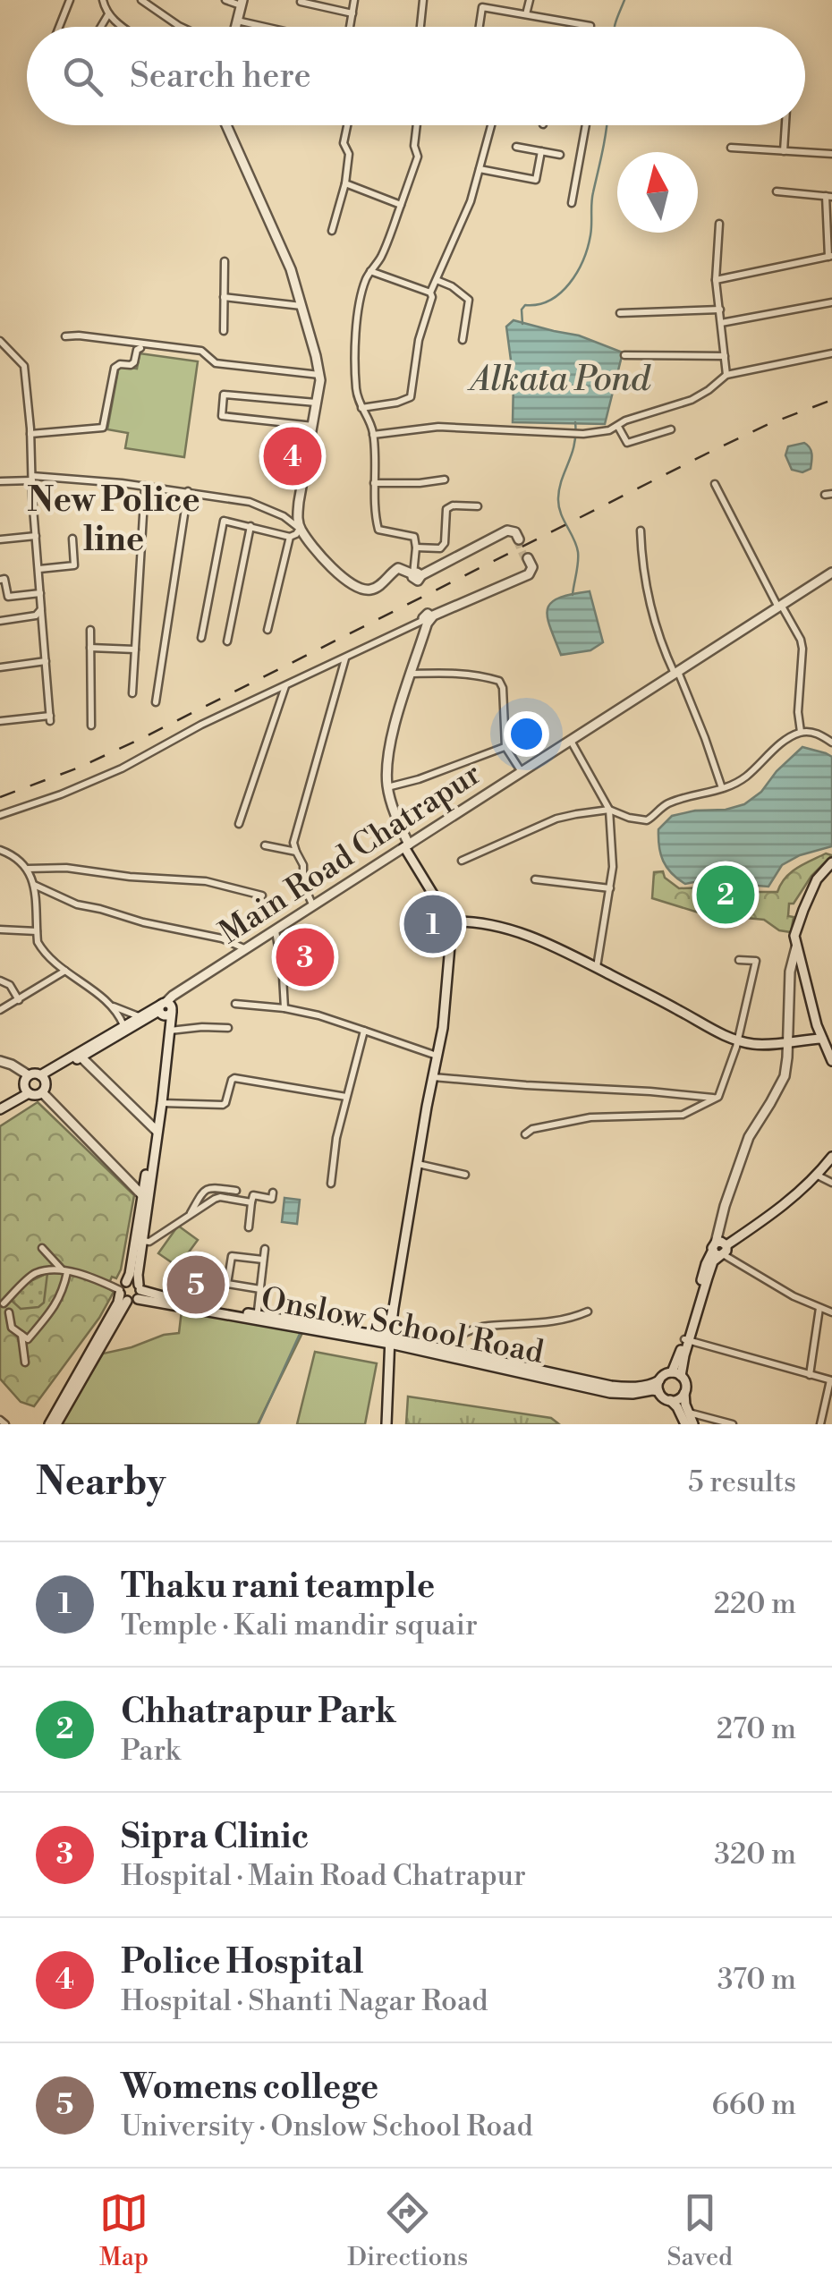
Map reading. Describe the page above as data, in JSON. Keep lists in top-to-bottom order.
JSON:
{
  "streets": {
    "main road": ["Main Road Chatrapur", "Onslow School Road"]
  },
  "districts": ["New Police line"],
  "water": ["Alkata Pond"],
  "north": "top",
  "page": {
    "search": "Search here",
    "pins": [
      "4",
      "2",
      "1",
      "3",
      "5"
    ],
    "heading": ["Nearby", "5 results"],
    "list": [
      {
        "mark": "1",
        "name": "Thaku rani teample",
        "note": "Temple · Kali mandir squair",
        "value": "220 m"
      },
      {
        "mark": "2",
        "name": "Chhatrapur Park",
        "note": "Park",
        "value": "270 m"
      },
      {
        "mark": "3",
        "name": "Sipra Clinic",
        "note": "Hospital · Main Road Chatrapur",
        "value": "320 m"
      },
      {
        "mark": "4",
        "name": "Police Hospital",
        "note": "Hospital · Shanti Nagar Road",
        "value": "370 m"
      },
      {
        "mark": "5",
        "name": "Womens college",
        "note": "University · Onslow School Road",
        "value": "660 m"
      }
    ],
    "nav": ["Map", "Directions", "Saved"]
  }
}
